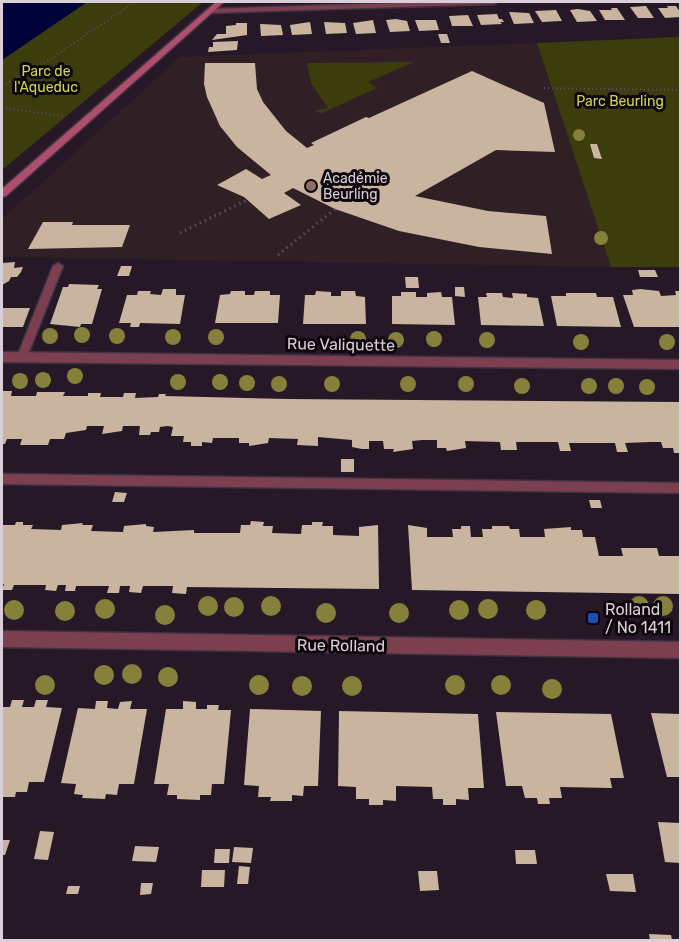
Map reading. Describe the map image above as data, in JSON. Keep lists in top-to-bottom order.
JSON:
{
  "streets": {
    "street": ["Rue Valiquette", "Rue Rolland"]
  },
  "parks": ["Parc de l'Aqueduc", "Parc Beurling"],
  "places": {
    "other": ["Académie Beurling"],
    "transit": ["Rolland / No 1411"]
  }
}
